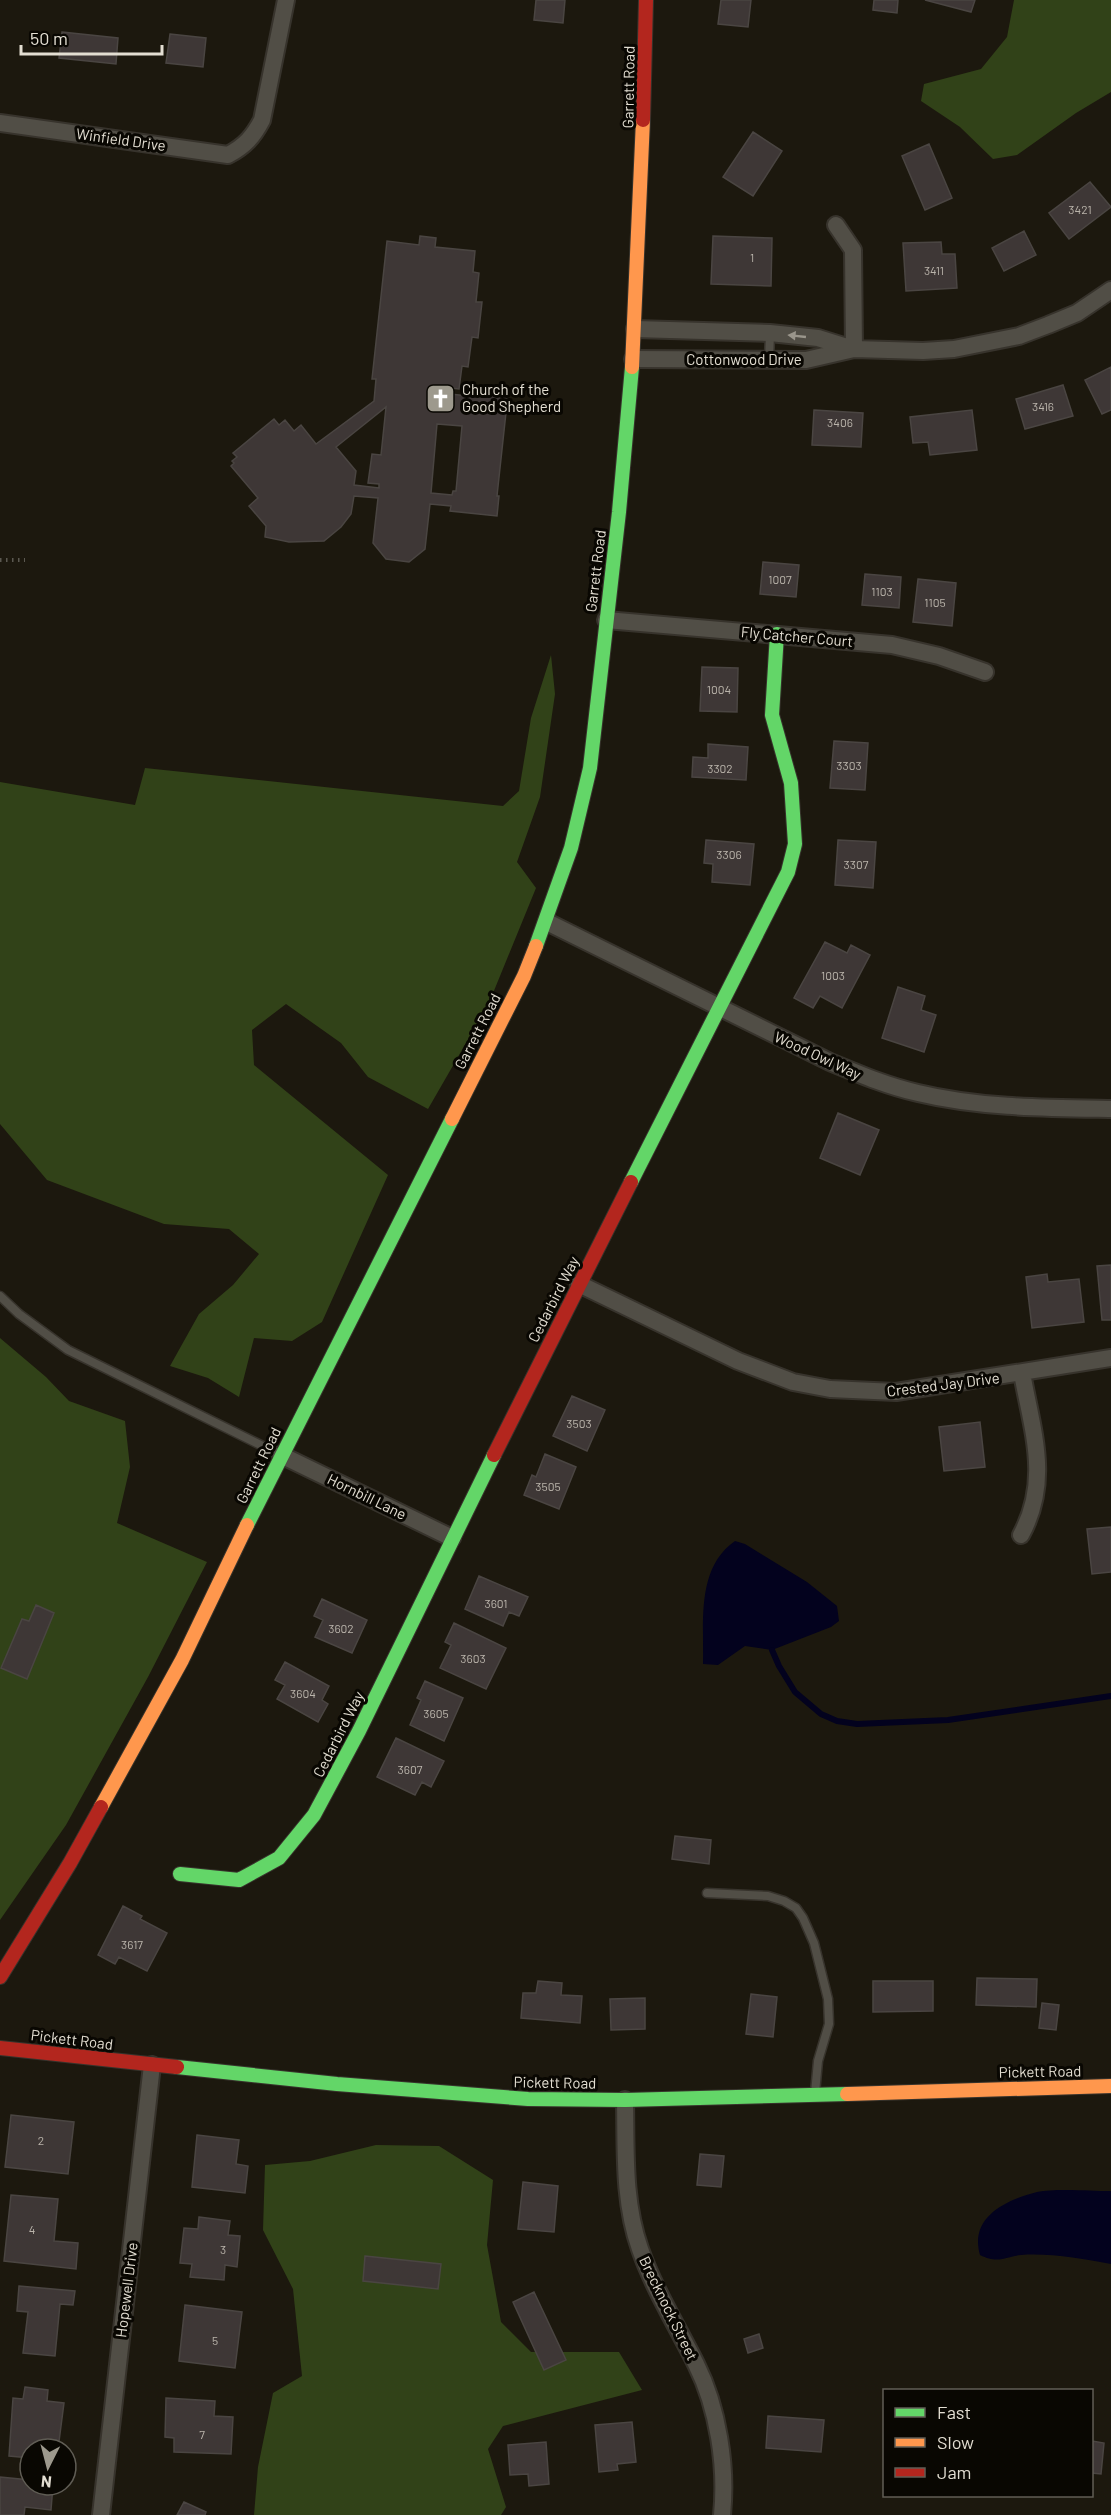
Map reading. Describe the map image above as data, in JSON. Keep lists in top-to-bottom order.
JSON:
{
  "streets": {
    "street": [
      "Garrett Road",
      "Winfield Drive",
      "Cottonwood Drive",
      "Fly Catcher Court",
      "Wood Owl Way",
      "Cedarbird Way",
      "Crested Jay Drive",
      "Hornbill Lane",
      "Pickett Road",
      "Hopewell Drive",
      "Brecknock Street"
    ]
  },
  "crossings": [
    ["Garrett Road", "Cottonwood Drive"],
    ["Garrett Road", "Fly Catcher Court"],
    ["Garrett Road", "Wood Owl Way"],
    ["Garrett Road", "Hornbill Lane"],
    ["Fly Catcher Court", "Cedarbird Way"],
    ["Wood Owl Way", "Cedarbird Way"],
    ["Cedarbird Way", "Crested Jay Drive"],
    ["Cedarbird Way", "Hornbill Lane"],
    ["Pickett Road", "Hopewell Drive"],
    ["Pickett Road", "Brecknock Street"]
  ],
  "places": {
    "church": ["Church of the Good Shepherd"]
  },
  "house_numbers": [
    "3421",
    "1",
    "3411",
    "3416",
    "3406",
    "1007",
    "1103",
    "1105",
    "1004",
    "3303",
    "3302",
    "3306",
    "3307",
    "1003",
    "3503",
    "3505",
    "3601",
    "3602",
    "3603",
    "3604",
    "3605",
    "3607",
    "3617",
    "2",
    "4",
    "3",
    "5",
    "7"
  ],
  "legend": ["Fast", "Slow", "Jam"],
  "scale_bar": "50 m",
  "north": "bottom"
}
